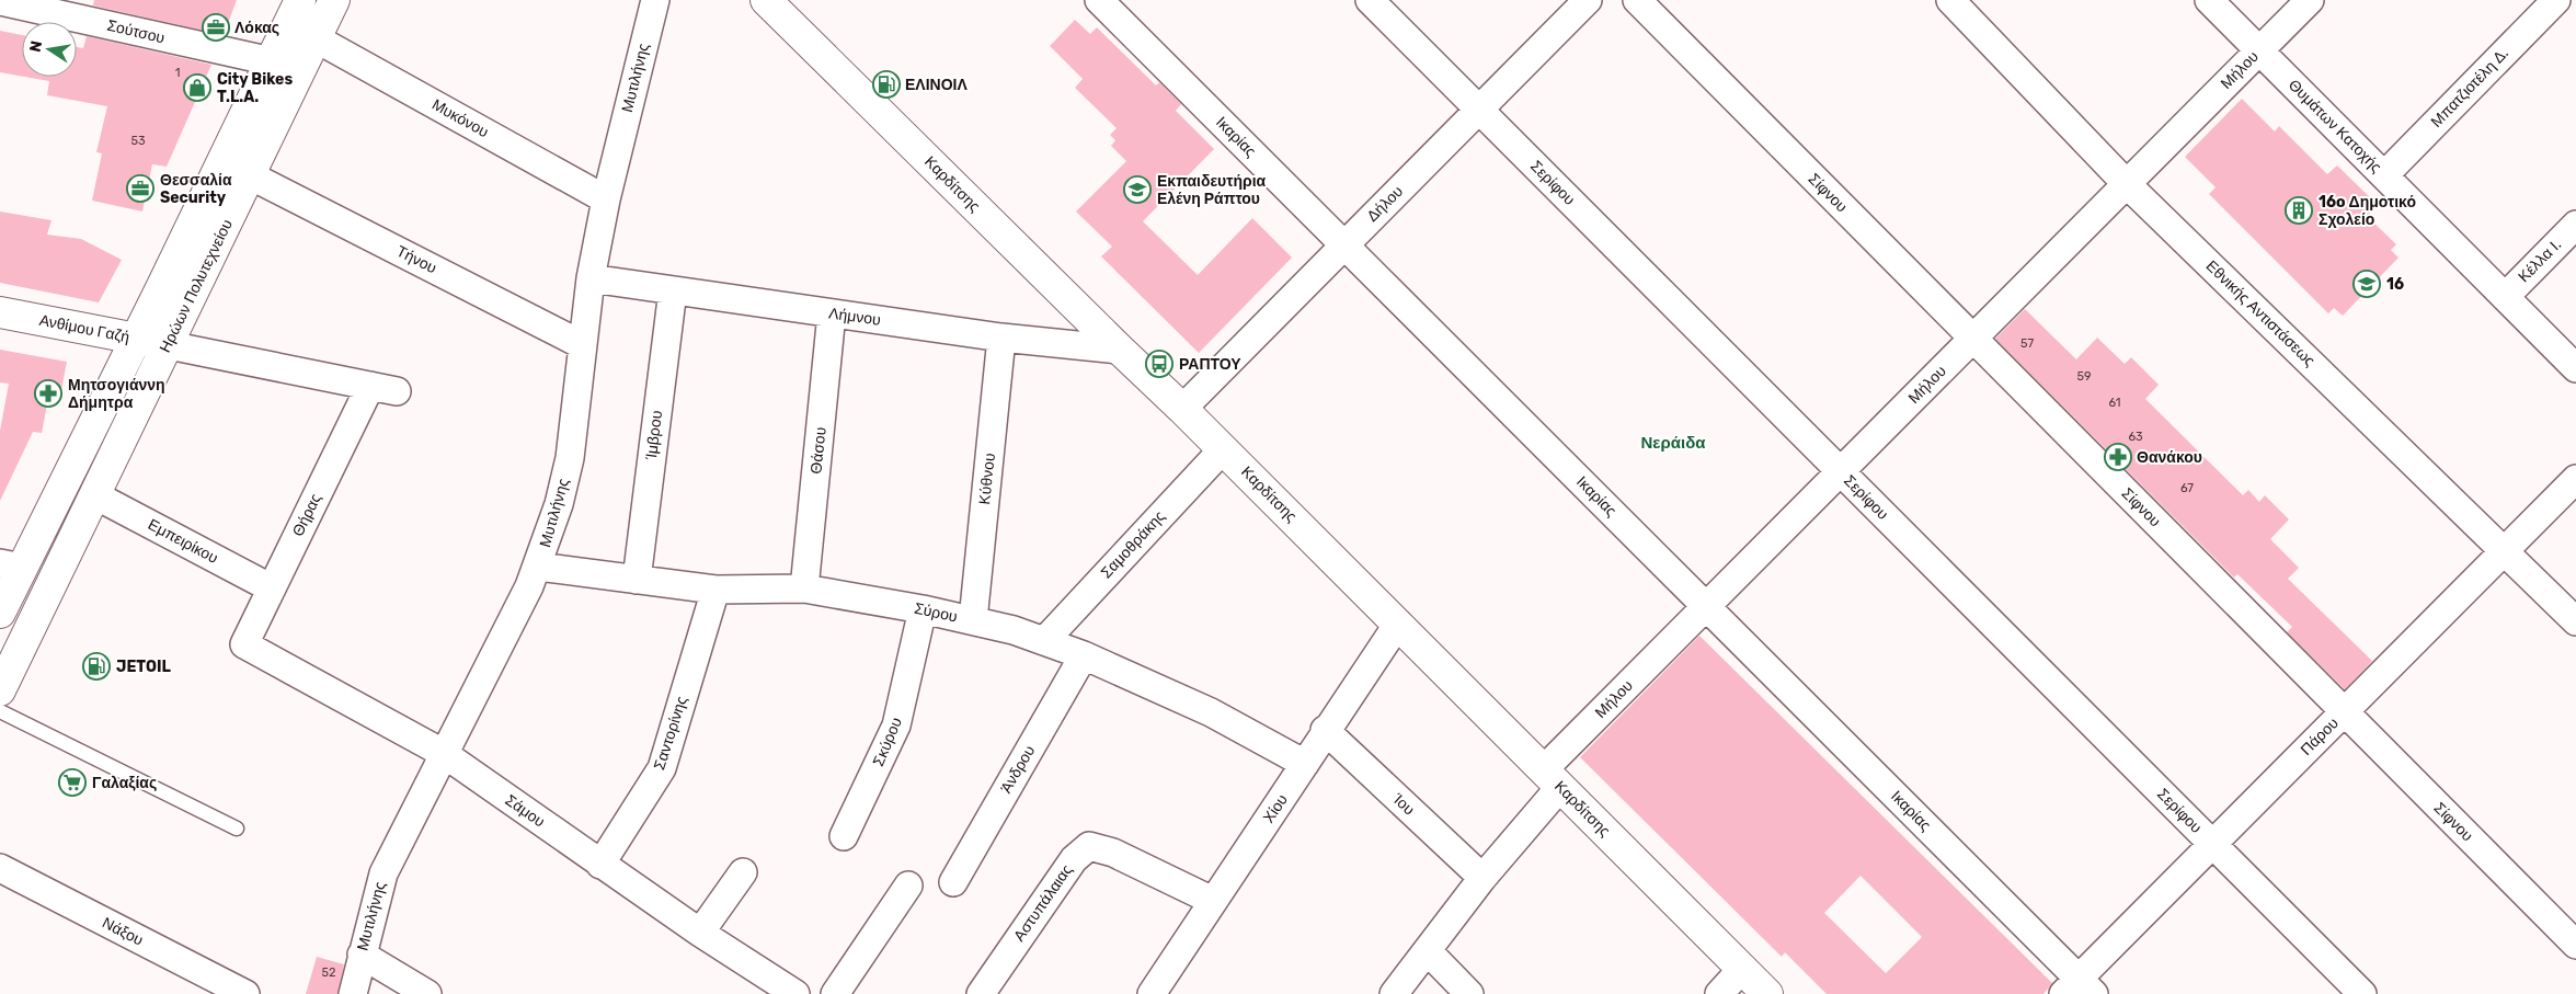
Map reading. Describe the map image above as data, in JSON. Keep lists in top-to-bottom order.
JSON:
{
  "streets": {
    "main road": ["Καρδίτσης", "Ηρώων Πολυτεχνείου", "Ανθίμου Γαζή"],
    "street": [
      "Σούτσου",
      "Μήλου",
      "Μυτιλήνης",
      "Μπατζιοτέλη Δ.",
      "Μυκόνου",
      "Θυμάτων Κατοχής",
      "Ικαρίας",
      "Σερίφου",
      "Σίφνου",
      "Δήλου",
      "Τήνου",
      "Κέλλα Ι.",
      "Εθνικής Αντιστάσεως",
      "Λήμνου",
      "Ίμβρου",
      "Θάσου",
      "Κύθνου",
      "Θήρας",
      "Εμπειρίκου",
      "Σαμοθράκης",
      "Σύρου",
      "Σαντορίνης",
      "Πάρου",
      "Σκύρου",
      "Άνδρου",
      "Ίου",
      "Χίου",
      "Σάμου",
      "Αστυπάλαιας",
      "Νάξου"
    ]
  },
  "crossings": [
    ["Σούτσου", "Ηρώων Πολυτεχνείου"],
    ["Μήλου", "Θυμάτων Κατοχής"],
    ["Μήλου", "Ικαρίας"],
    ["Μήλου", "Σερίφου"],
    ["Μήλου", "Καρδίτσης"],
    ["Μήλου", "Σίφνου"],
    ["Μήλου", "Εθνικής Αντιστάσεως"],
    ["Μήλου", "Ίου"],
    ["Μυτιλήνης", "Μυκόνου"],
    ["Μυτιλήνης", "Τήνου"],
    ["Μυτιλήνης", "Λήμνου"],
    ["Μυτιλήνης", "Σύρου"],
    ["Μυτιλήνης", "Σάμου"],
    ["Μπατζιοτέλη Δ.", "Θυμάτων Κατοχής"],
    ["Μυκόνου", "Ηρώων Πολυτεχνείου"],
    ["Θυμάτων Κατοχής", "Κέλλα Ι."],
    ["Ικαρίας", "Δήλου"],
    ["Ικαρίας", "Πάρου"],
    ["Σερίφου", "Δήλου"],
    ["Σερίφου", "Πάρου"],
    ["Καρδίτσης", "Δήλου"],
    ["Καρδίτσης", "Λήμνου"],
    ["Καρδίτσης", "Σαμοθράκης"],
    ["Καρδίτσης", "Χίου"],
    ["Σίφνου", "Πάρου"],
    ["Τήνου", "Ηρώων Πολυτεχνείου"],
    ["Ηρώων Πολυτεχνείου", "Ανθίμου Γαζή"],
    ["Ηρώων Πολυτεχνείου", "Εμπειρίκου"],
    ["Εθνικής Αντιστάσεως", "Πάρου"],
    ["Λήμνου", "Ίμβρου"],
    ["Λήμνου", "Θάσου"],
    ["Λήμνου", "Κύθνου"],
    ["Ίμβρου", "Σύρου"],
    ["Θάσου", "Σύρου"],
    ["Κύθνου", "Σύρου"],
    ["Θήρας", "Εμπειρίκου"],
    ["Θήρας", "Σάμου"],
    ["Σαμοθράκης", "Σύρου"],
    ["Σύρου", "Σαντορίνης"],
    ["Σύρου", "Σκύρου"],
    ["Σύρου", "Άνδρου"],
    ["Σύρου", "Χίου"],
    ["Σαντορίνης", "Σάμου"],
    ["Ίου", "Χίου"],
    ["Χίου", "Αστυπάλαιας"]
  ],
  "districts": ["Νεράιδα"],
  "places": {
    "office": ["Λόκας", "Θεσσαλία Security"],
    "fuel station": ["ΕΛΙΝΟΙΛ", "JETOIL"],
    "shop": ["City Bikes T.L.A."],
    "school or university": ["Εκπαιδευτήρια Ελένη Ράπτου", "16"],
    "building": ["16o Δημοτικό Σχολείο"],
    "bus stop": ["ΡΑΠΤΟΥ"],
    "pharmacy": ["Μητσογιάννη Δήμητρα", "Θανάκου"],
    "supermarket": ["Γαλαξίας"]
  },
  "house_numbers": [
    "1",
    "53",
    "57",
    "59",
    "61",
    "63",
    "67",
    "52"
  ],
  "north": "left"
}
